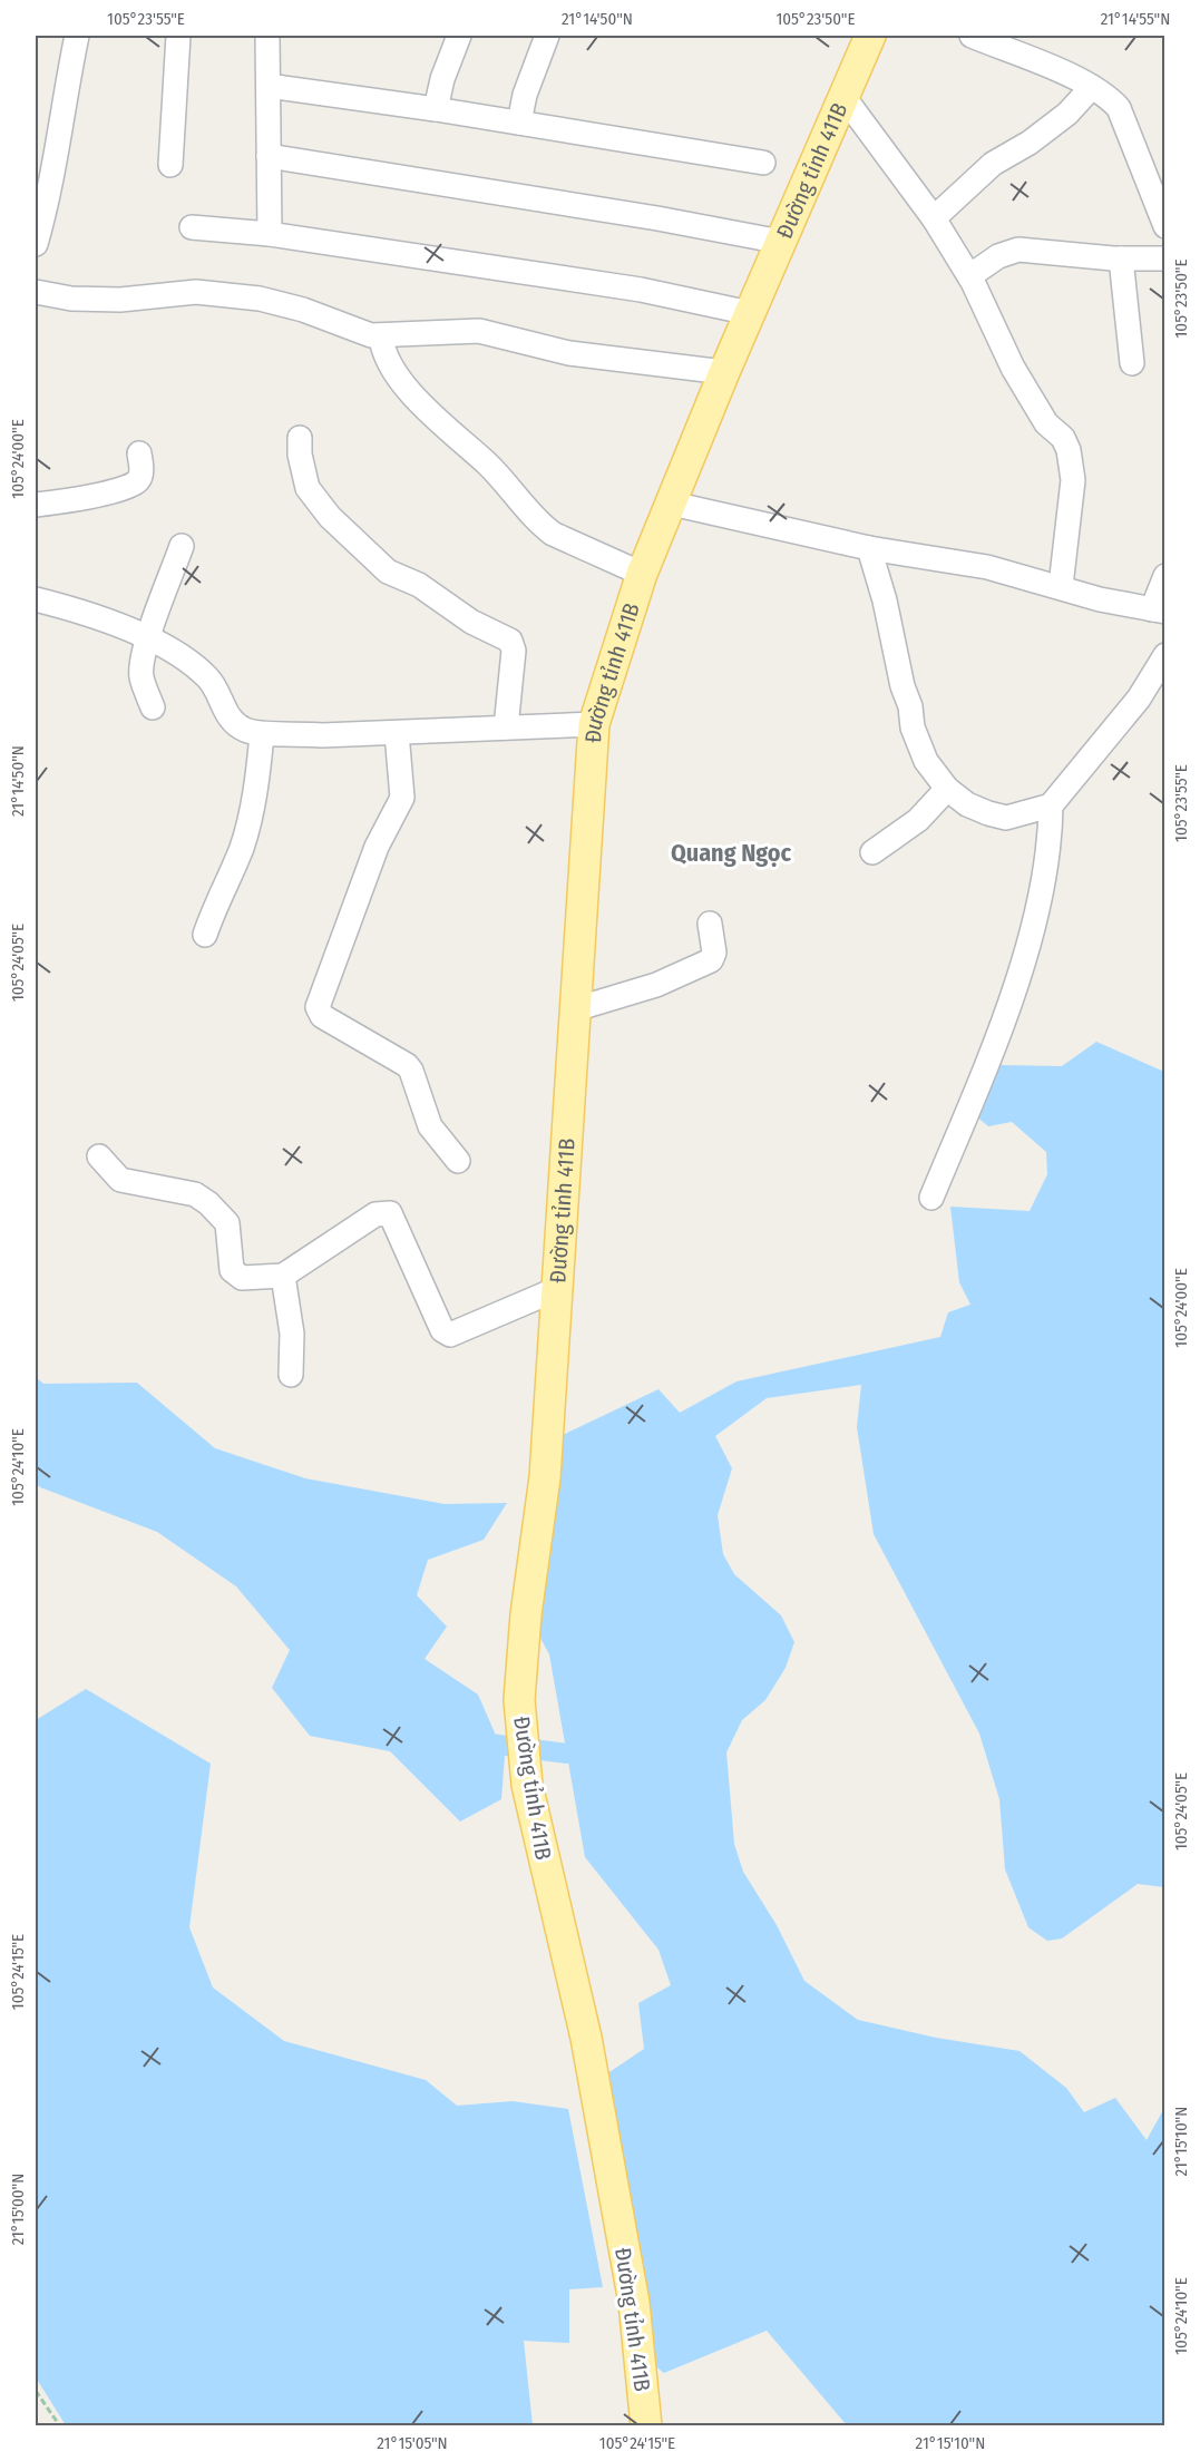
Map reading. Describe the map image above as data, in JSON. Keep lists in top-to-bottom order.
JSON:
{
  "streets": {
    "main road": ["Đường tỉnh 411B"]
  },
  "districts": ["Quang Ngọc"],
  "coordinates": [
    "105°23'55\"E",
    "21°14'50\"N",
    "105°23'50\"E",
    "21°14'55\"N",
    "105°24'00\"E",
    "105°24'05\"E",
    "105°24'10\"E",
    "105°24'15\"E",
    "21°15'10\"N",
    "21°15'00\"N",
    "21°15'05\"N"
  ]
}
